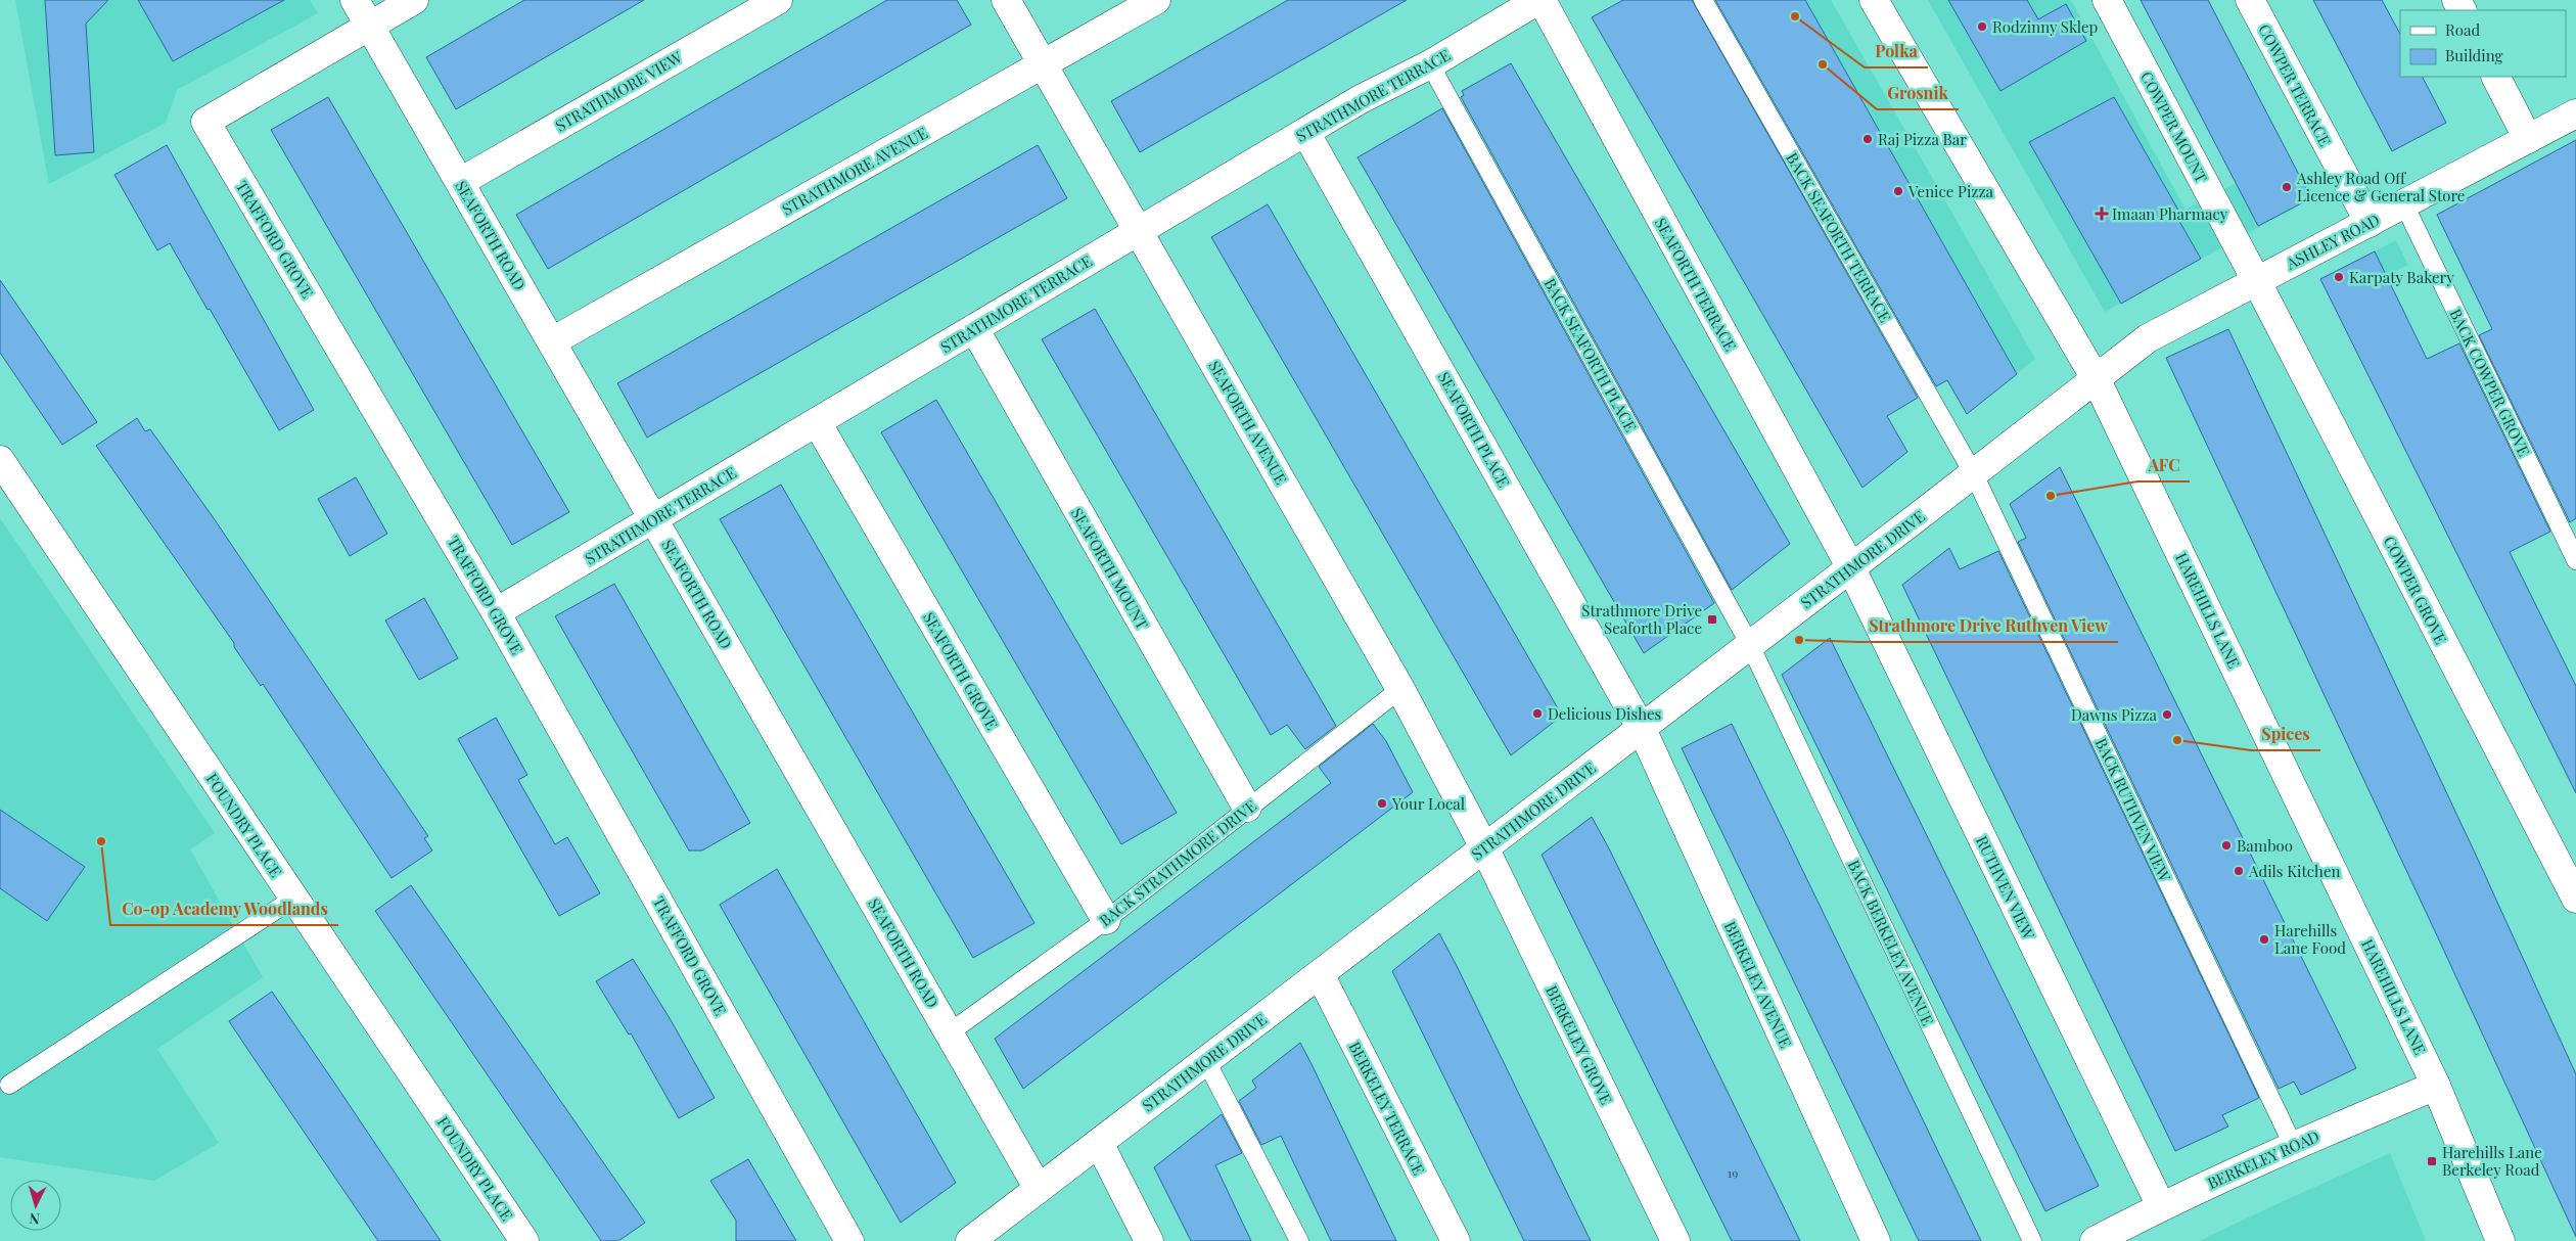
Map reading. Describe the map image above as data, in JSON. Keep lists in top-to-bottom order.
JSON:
{
  "streets": {
    "street": [
      "COWPER TERRACE",
      "STRATHMORE VIEW",
      "STRATHMORE TERRACE",
      "COWPER MOUNT",
      "STRATHMORE AVENUE",
      "SEAFORTH ROAD",
      "TRAFFORD GROVE",
      "ASHLEY ROAD",
      "SEAFORTH TERRACE",
      "SEAFORTH AVENUE",
      "SEAFORTH PLACE",
      "STRATHMORE DRIVE",
      "SEAFORTH MOUNT",
      "COWPER GROVE",
      "HAREHILLS LANE",
      "SEAFORTH GROVE",
      "FOUNDRY PLACE",
      "RUTHVEN VIEW",
      "BERKELEY AVENUE",
      "BERKELEY GROVE",
      "BERKELEY TERRACE",
      "BERKELEY ROAD"
    ],
    "lane": [
      "BACK SEAFORTH TERRACE",
      "BACK SEAFORTH PLACE",
      "BACK COWPER GROVE",
      "BACK RUTHVEN VIEW",
      "BACK STRATHMORE DRIVE",
      "BACK BERKELEY AVENUE"
    ]
  },
  "crossings": [
    ["COWPER TERRACE", "ASHLEY ROAD"],
    ["STRATHMORE VIEW", "SEAFORTH ROAD"],
    ["STRATHMORE TERRACE", "SEAFORTH ROAD"],
    ["STRATHMORE TERRACE", "TRAFFORD GROVE"],
    ["STRATHMORE TERRACE", "SEAFORTH TERRACE"],
    ["STRATHMORE TERRACE", "BACK SEAFORTH PLACE"],
    ["STRATHMORE TERRACE", "SEAFORTH AVENUE"],
    ["STRATHMORE TERRACE", "SEAFORTH PLACE"],
    ["STRATHMORE TERRACE", "SEAFORTH MOUNT"],
    ["STRATHMORE TERRACE", "SEAFORTH GROVE"],
    ["COWPER MOUNT", "ASHLEY ROAD"],
    ["COWPER MOUNT", "COWPER GROVE"],
    ["STRATHMORE AVENUE", "SEAFORTH ROAD"],
    ["STRATHMORE AVENUE", "SEAFORTH AVENUE"],
    ["SEAFORTH ROAD", "TRAFFORD GROVE"],
    ["SEAFORTH ROAD", "STRATHMORE DRIVE"],
    ["SEAFORTH ROAD", "BACK STRATHMORE DRIVE"],
    ["BACK SEAFORTH TERRACE", "STRATHMORE DRIVE"],
    ["BACK SEAFORTH TERRACE", "BACK RUTHVEN VIEW"],
    ["ASHLEY ROAD", "BACK COWPER GROVE"],
    ["ASHLEY ROAD", "STRATHMORE DRIVE"],
    ["ASHLEY ROAD", "COWPER GROVE"],
    ["ASHLEY ROAD", "HAREHILLS LANE"],
    ["SEAFORTH TERRACE", "STRATHMORE DRIVE"],
    ["SEAFORTH TERRACE", "RUTHVEN VIEW"],
    ["BACK SEAFORTH PLACE", "STRATHMORE DRIVE"],
    ["BACK SEAFORTH PLACE", "BACK BERKELEY AVENUE"],
    ["SEAFORTH AVENUE", "STRATHMORE DRIVE"],
    ["SEAFORTH AVENUE", "BACK STRATHMORE DRIVE"],
    ["SEAFORTH AVENUE", "BERKELEY GROVE"],
    ["SEAFORTH PLACE", "STRATHMORE DRIVE"],
    ["SEAFORTH PLACE", "BERKELEY AVENUE"],
    ["STRATHMORE DRIVE", "HAREHILLS LANE"],
    ["STRATHMORE DRIVE", "BACK RUTHVEN VIEW"],
    ["STRATHMORE DRIVE", "RUTHVEN VIEW"],
    ["STRATHMORE DRIVE", "BACK BERKELEY AVENUE"],
    ["STRATHMORE DRIVE", "BERKELEY AVENUE"],
    ["STRATHMORE DRIVE", "BERKELEY GROVE"],
    ["STRATHMORE DRIVE", "BERKELEY TERRACE"],
    ["SEAFORTH MOUNT", "BACK STRATHMORE DRIVE"],
    ["HAREHILLS LANE", "BERKELEY ROAD"],
    ["SEAFORTH GROVE", "BACK STRATHMORE DRIVE"],
    ["BACK RUTHVEN VIEW", "BERKELEY ROAD"],
    ["RUTHVEN VIEW", "BERKELEY ROAD"]
  ],
  "places": {
    "other": [
      "Polka",
      "Rodzinny Sklep",
      "Grosnik",
      "Raj Pizza Bar",
      "Ashley Road Off Licence & General Store",
      "Venice Pizza",
      "Karpaty Bakery",
      "AFC",
      "Strathmore Drive Ruthven View",
      "Delicious Dishes",
      "Dawns Pizza",
      "Spices",
      "Your Local",
      "Co-op Academy Woodlands",
      "Bamboo",
      "Adils Kitchen",
      "Harehills Lane Food"
    ],
    "health": ["Imaan Pharmacy"],
    "transit": ["Strathmore Drive Seaforth Place", "Harehills Lane Berkeley Road"]
  },
  "house_numbers": ["19"],
  "legend": ["Road", "Building"],
  "north": "bottom"
}
